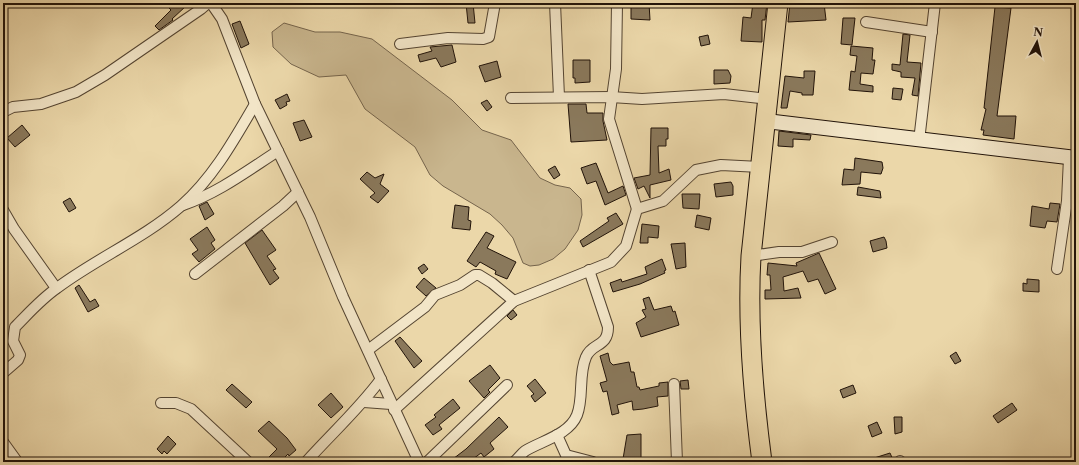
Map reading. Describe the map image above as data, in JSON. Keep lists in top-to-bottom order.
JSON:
{
  "north": "top"
}
